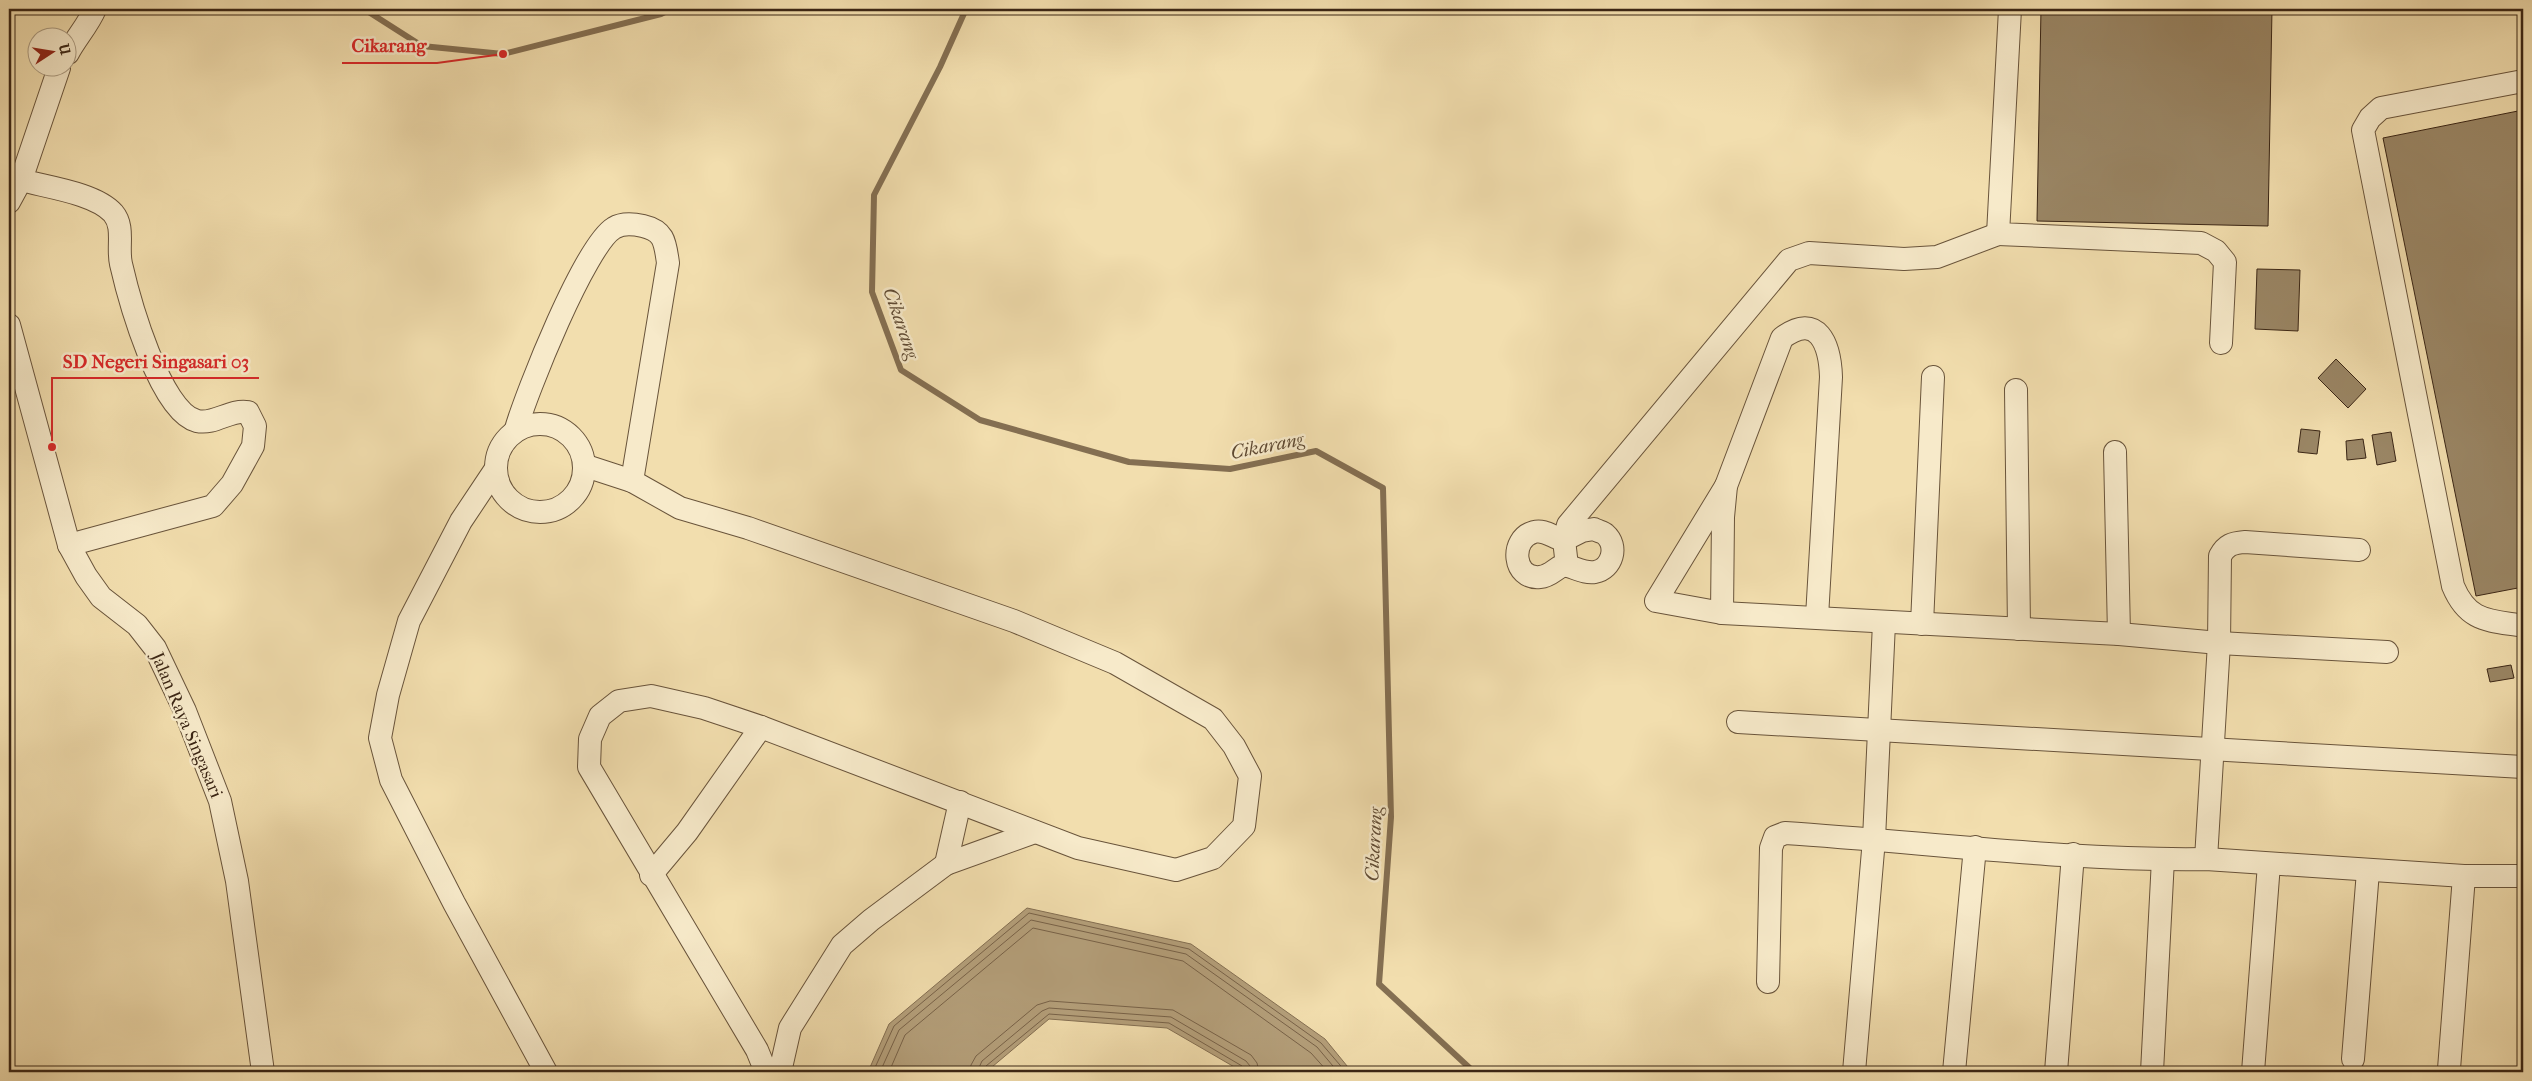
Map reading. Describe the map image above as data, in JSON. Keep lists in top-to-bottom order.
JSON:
{
  "streets": {
    "street": ["Jalan Raya Singasari"]
  },
  "water": ["Cikarang"],
  "places": ["Cikarang", "SD Negeri Singasari 03"],
  "north": "right"
}
